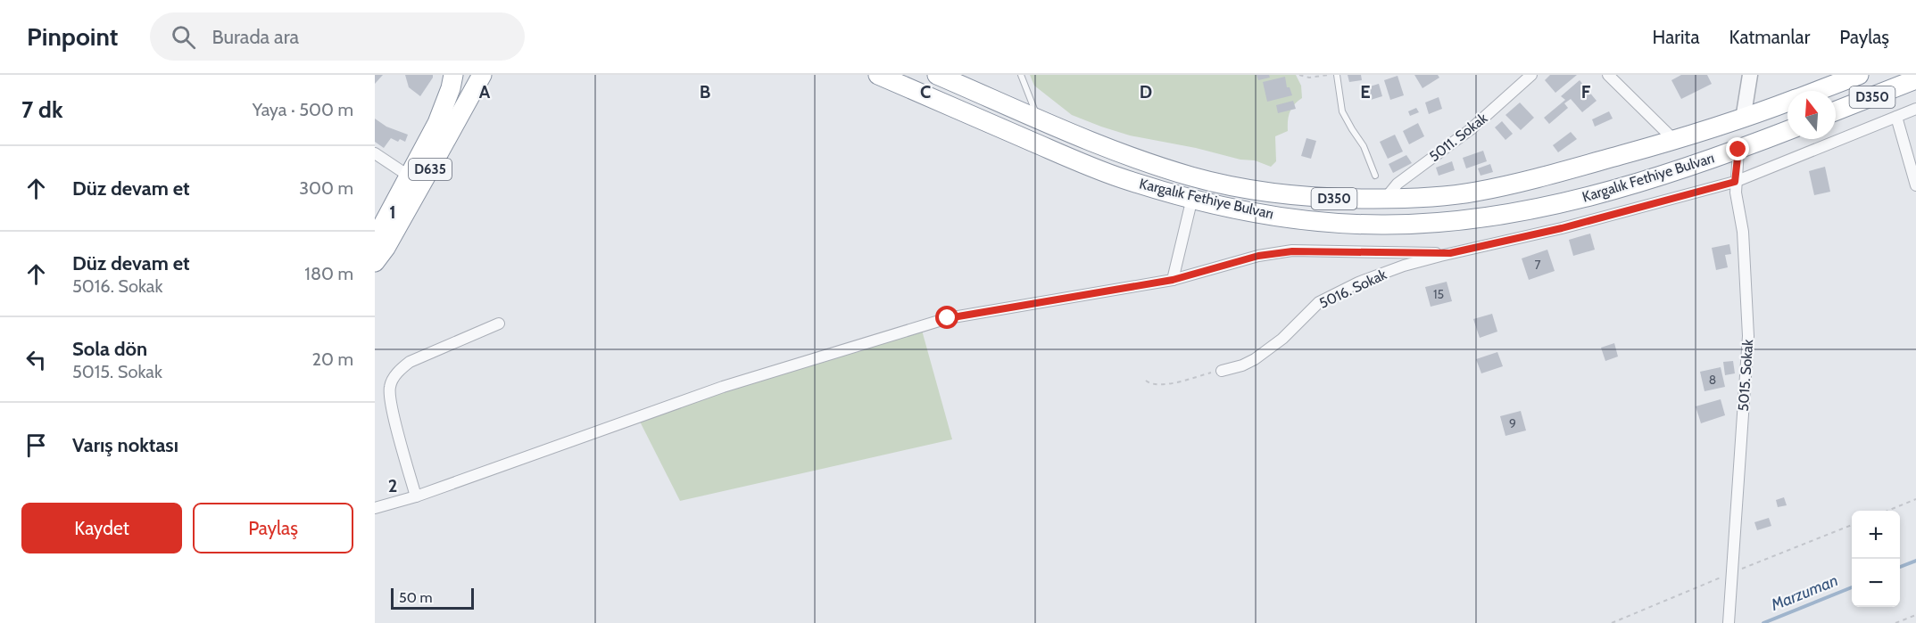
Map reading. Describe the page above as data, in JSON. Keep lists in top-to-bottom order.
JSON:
{
  "streets": {
    "highway": ["D350", "D635", "Kargalık Fethiye Bulvarı"],
    "street": ["5011. Sokak", "5016. Sokak", "5015. Sokak"]
  },
  "crossings": [
    ["D350", "Kargalık Fethiye Bulvarı"],
    ["D350", "5015. Sokak"],
    ["5011. Sokak", "Kargalık Fethiye Bulvarı"],
    ["Kargalık Fethiye Bulvarı", "5015. Sokak"],
    ["5016. Sokak", "5015. Sokak"]
  ],
  "water": ["Marzuman"],
  "house_numbers": [
    "7",
    "15",
    "8",
    "9"
  ],
  "scale_bar": "50 m",
  "north": "top",
  "page": {
    "header": "Pinpoint",
    "search": "Burada ara",
    "nav": ["Harita", "Katmanlar", "Paylaş"],
    "heading": ["7 dk", "Yaya · 500 m"],
    "list": [
      ["Düz devam et", "300 m"],
      ["Düz devam et", "5016. Sokak", "180 m"],
      ["Sola dön", "5015. Sokak", "20 m"],
      "Varış noktası"
    ],
    "buttons": ["Kaydet", "Paylaş"],
    "map_buttons": ["+", "−"],
    "scale": "50 m"
  },
  "grid": {
    "columns": [
      "A",
      "B",
      "C",
      "D",
      "E",
      "F"
    ],
    "rows": ["1", "2"]
  }
}
